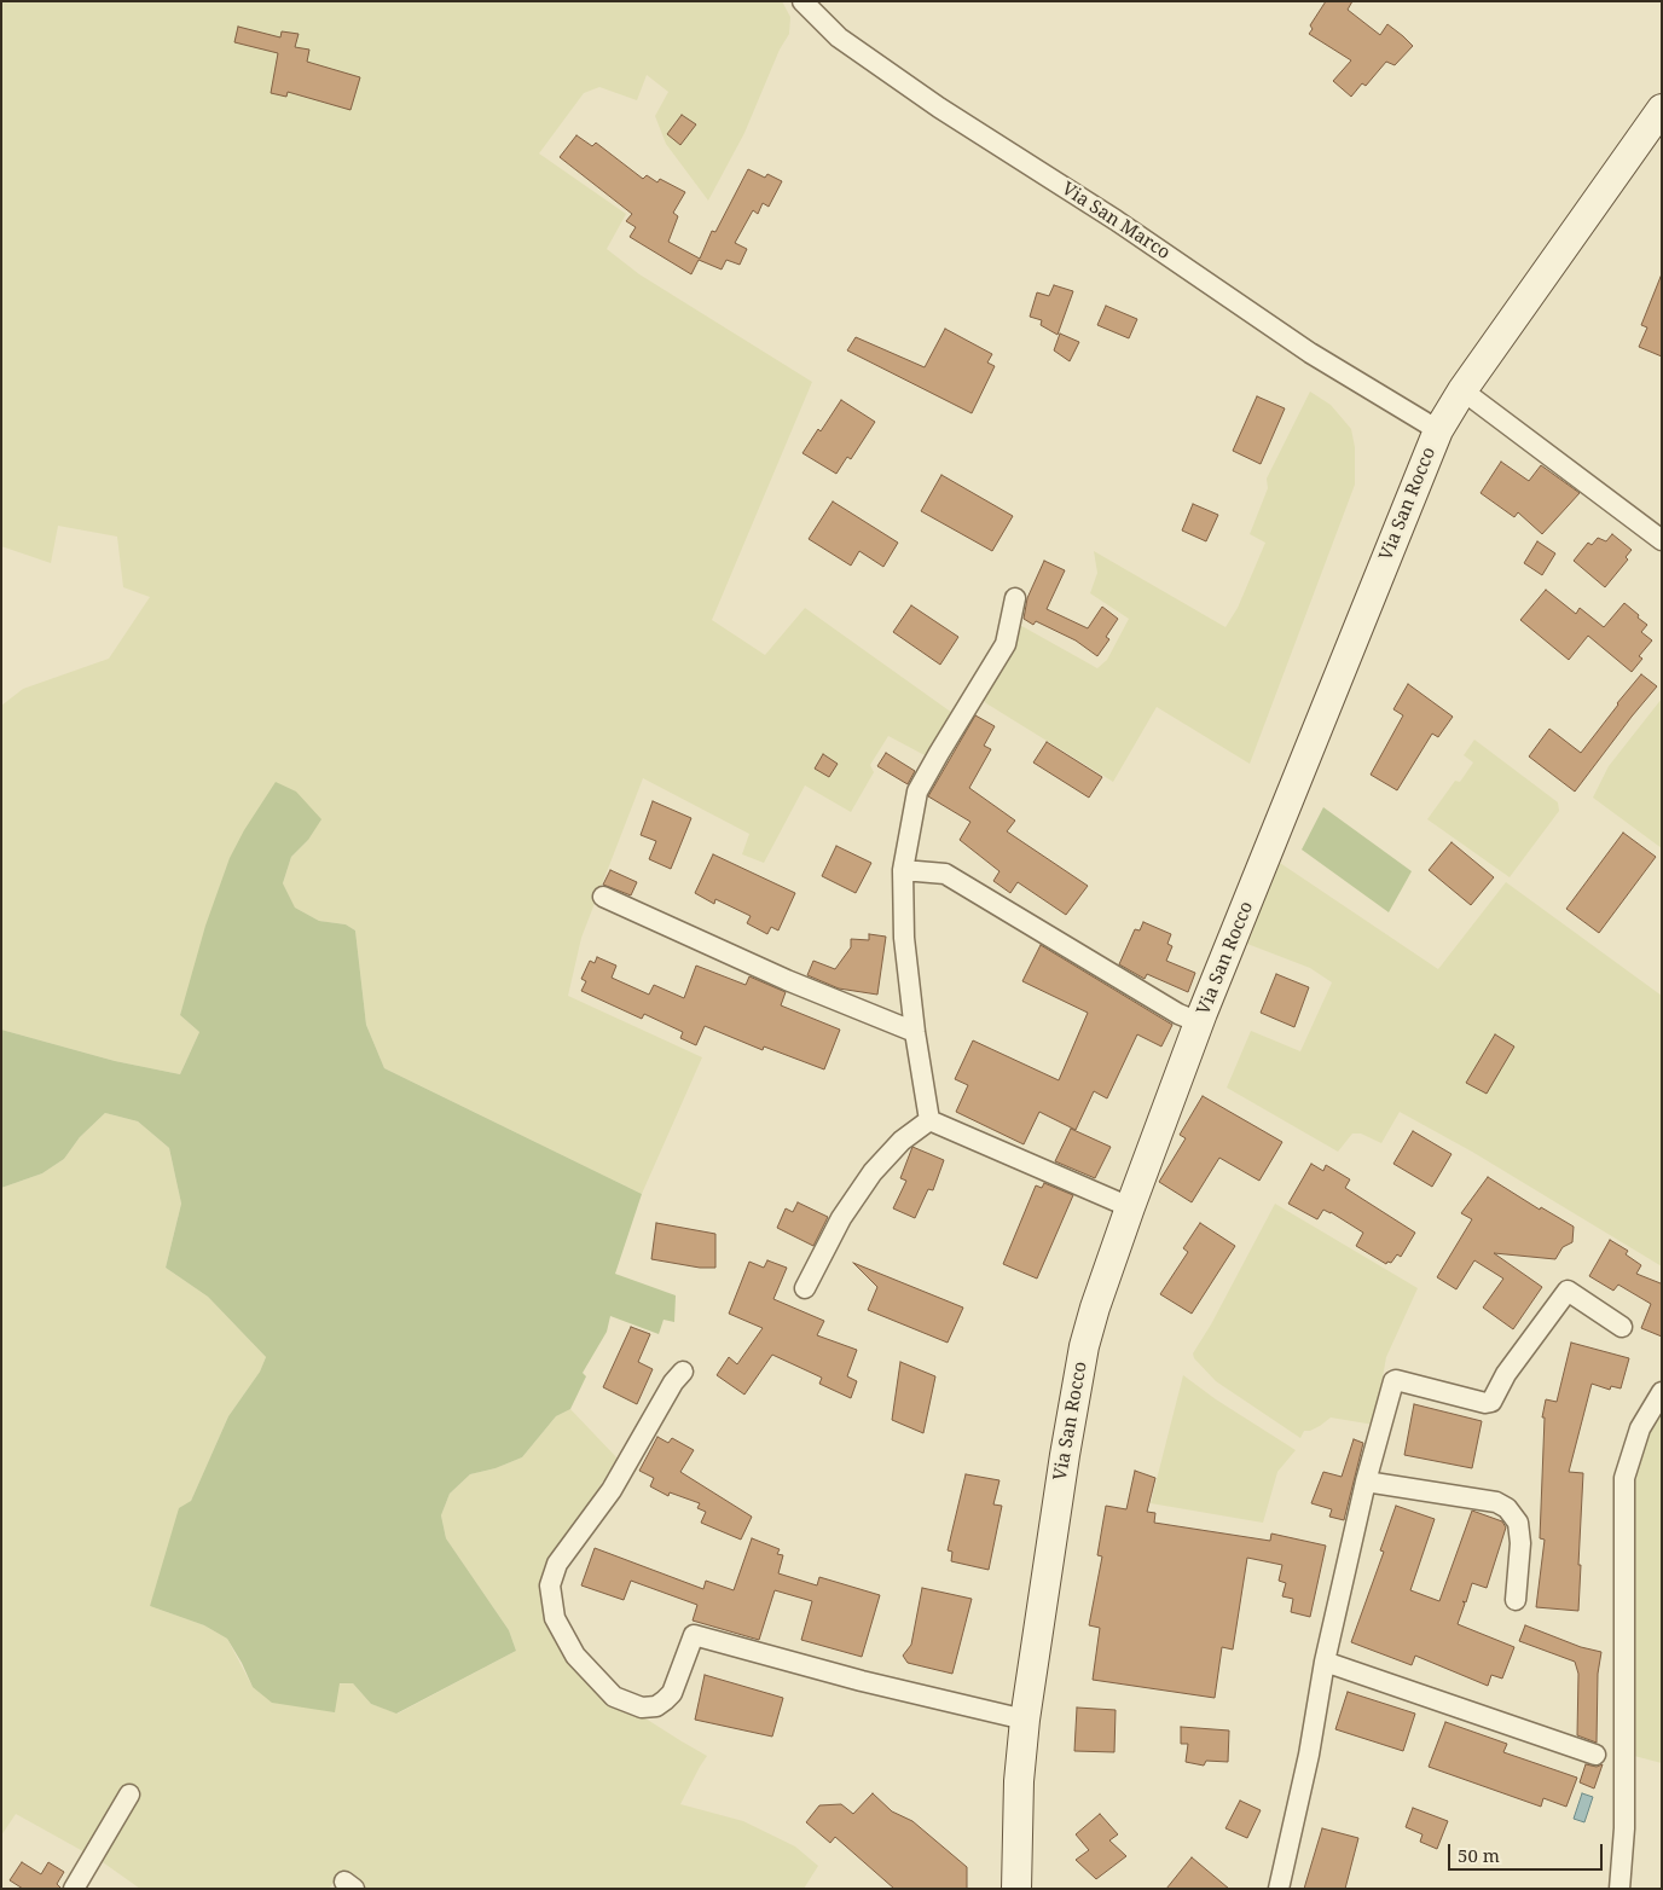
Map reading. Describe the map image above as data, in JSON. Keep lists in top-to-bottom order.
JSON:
{
  "streets": {
    "street": ["Via San Marco", "Via San Rocco"]
  },
  "crossings": [
    ["Via San Marco", "Via San Rocco"]
  ],
  "scale_bar": "50 m"
}
